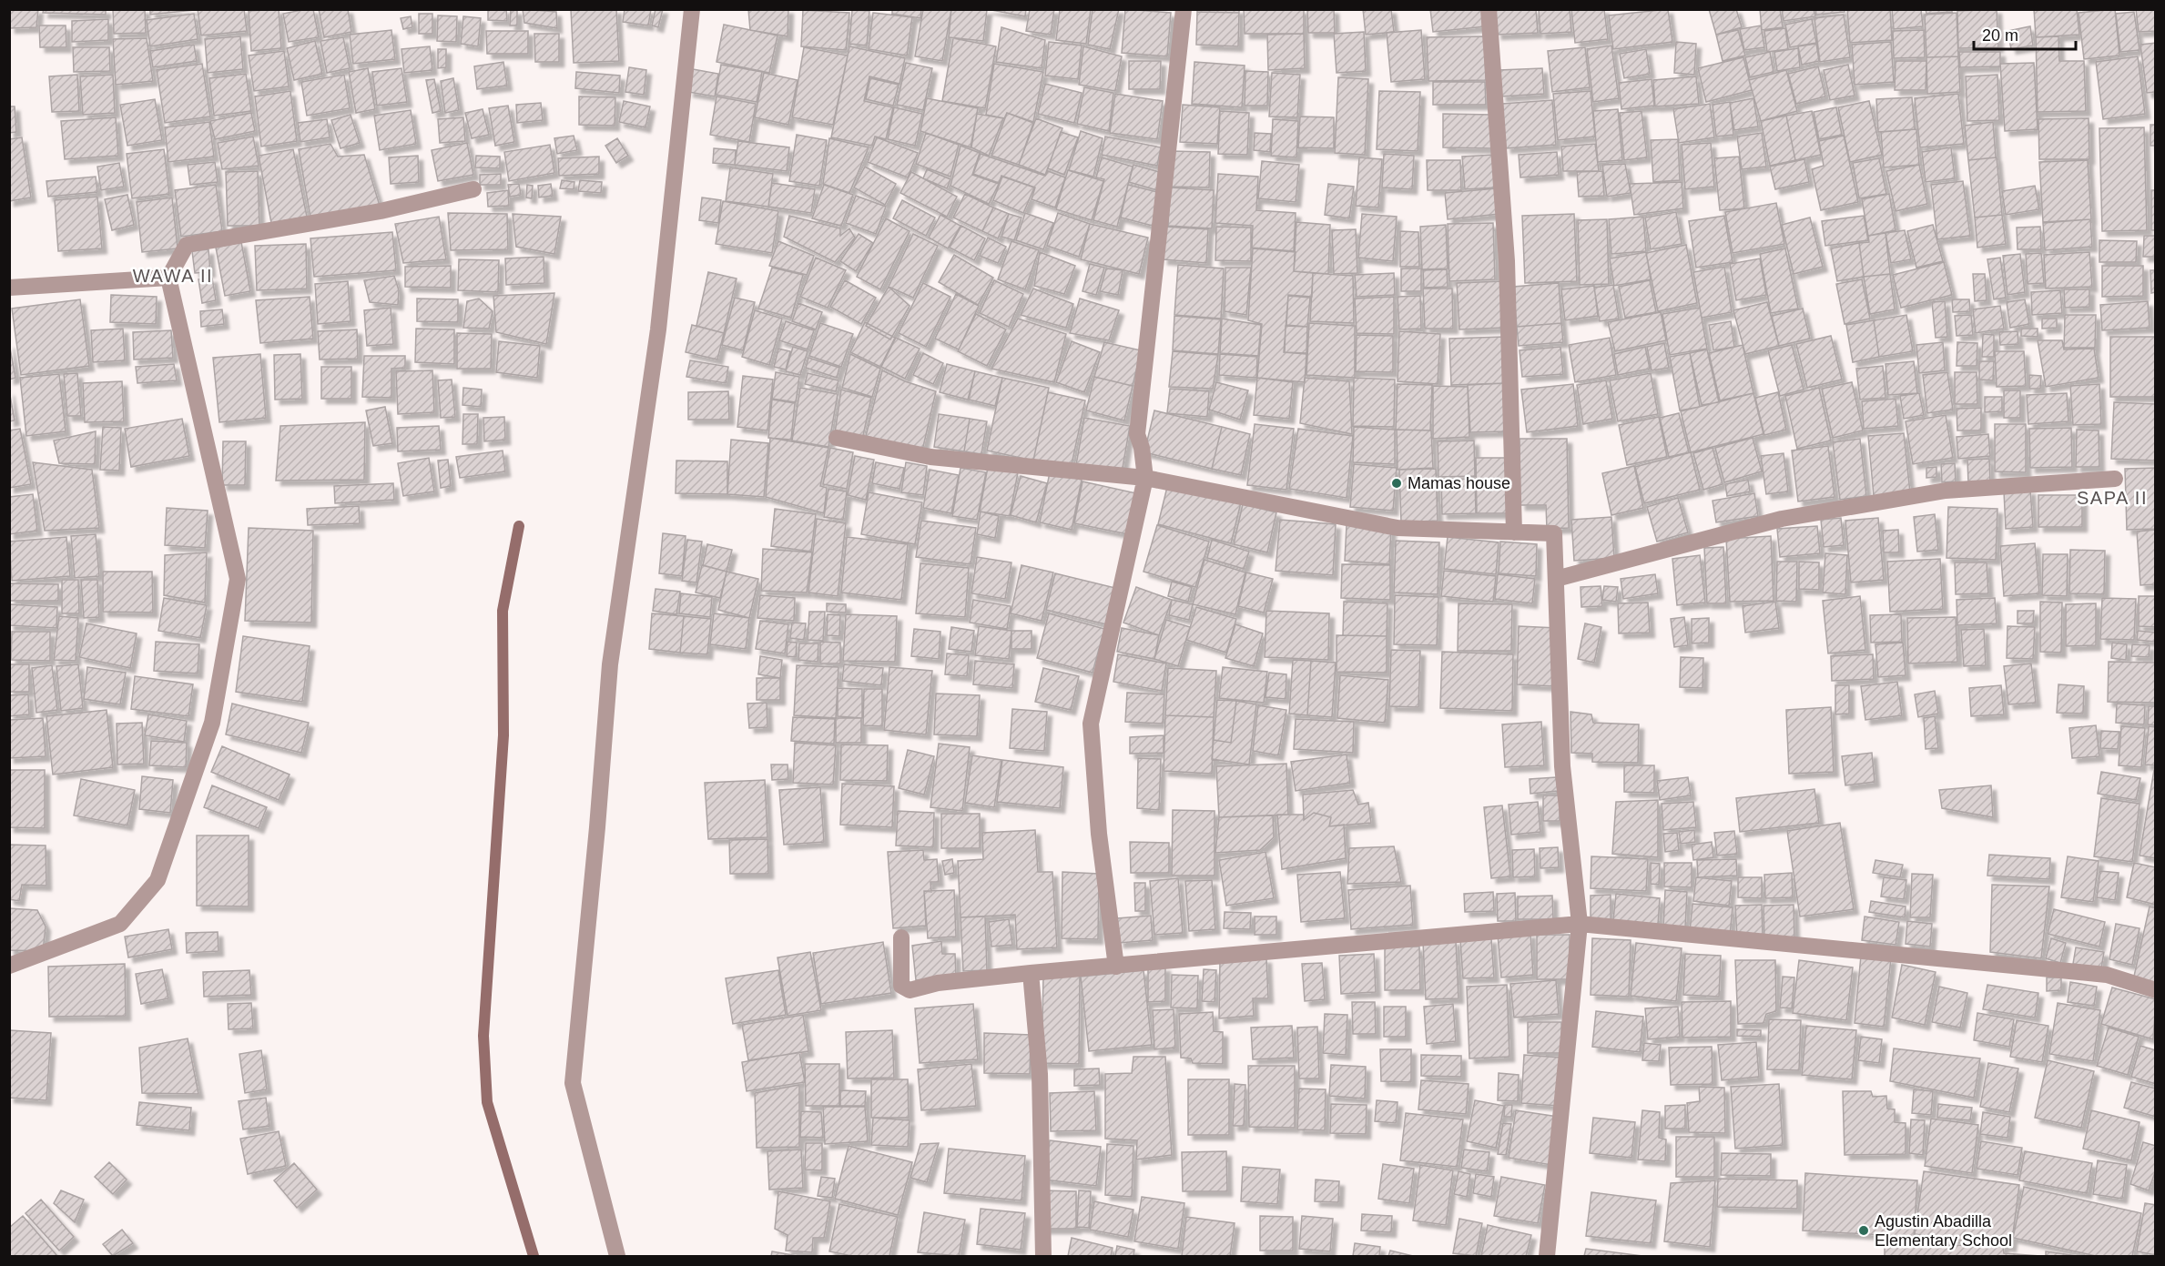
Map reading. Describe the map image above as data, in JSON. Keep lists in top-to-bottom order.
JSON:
{
  "districts": ["WAWA II", "SAPA II"],
  "places": ["Mamas house", "Agustin Abadilla Elementary School"],
  "scale_bar": "20 m"
}
